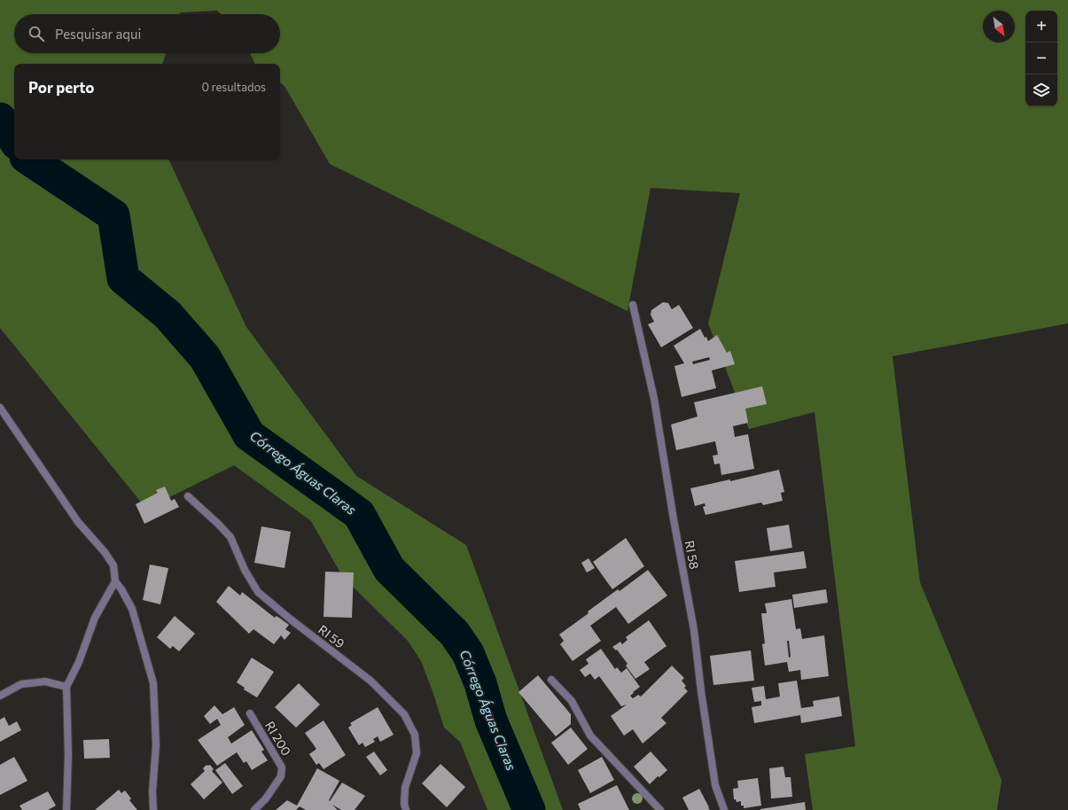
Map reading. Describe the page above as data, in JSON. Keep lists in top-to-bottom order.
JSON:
{
  "streets": {
    "street": ["RI 58", "RI 59", "RI 200"]
  },
  "water": ["Córrego Águas Claras"],
  "north": "bottom right",
  "page": {
    "map_buttons": ["+", "−"],
    "search": "Pesquisar aqui",
    "heading": ["Por perto", "0 resultados"]
  }
}
